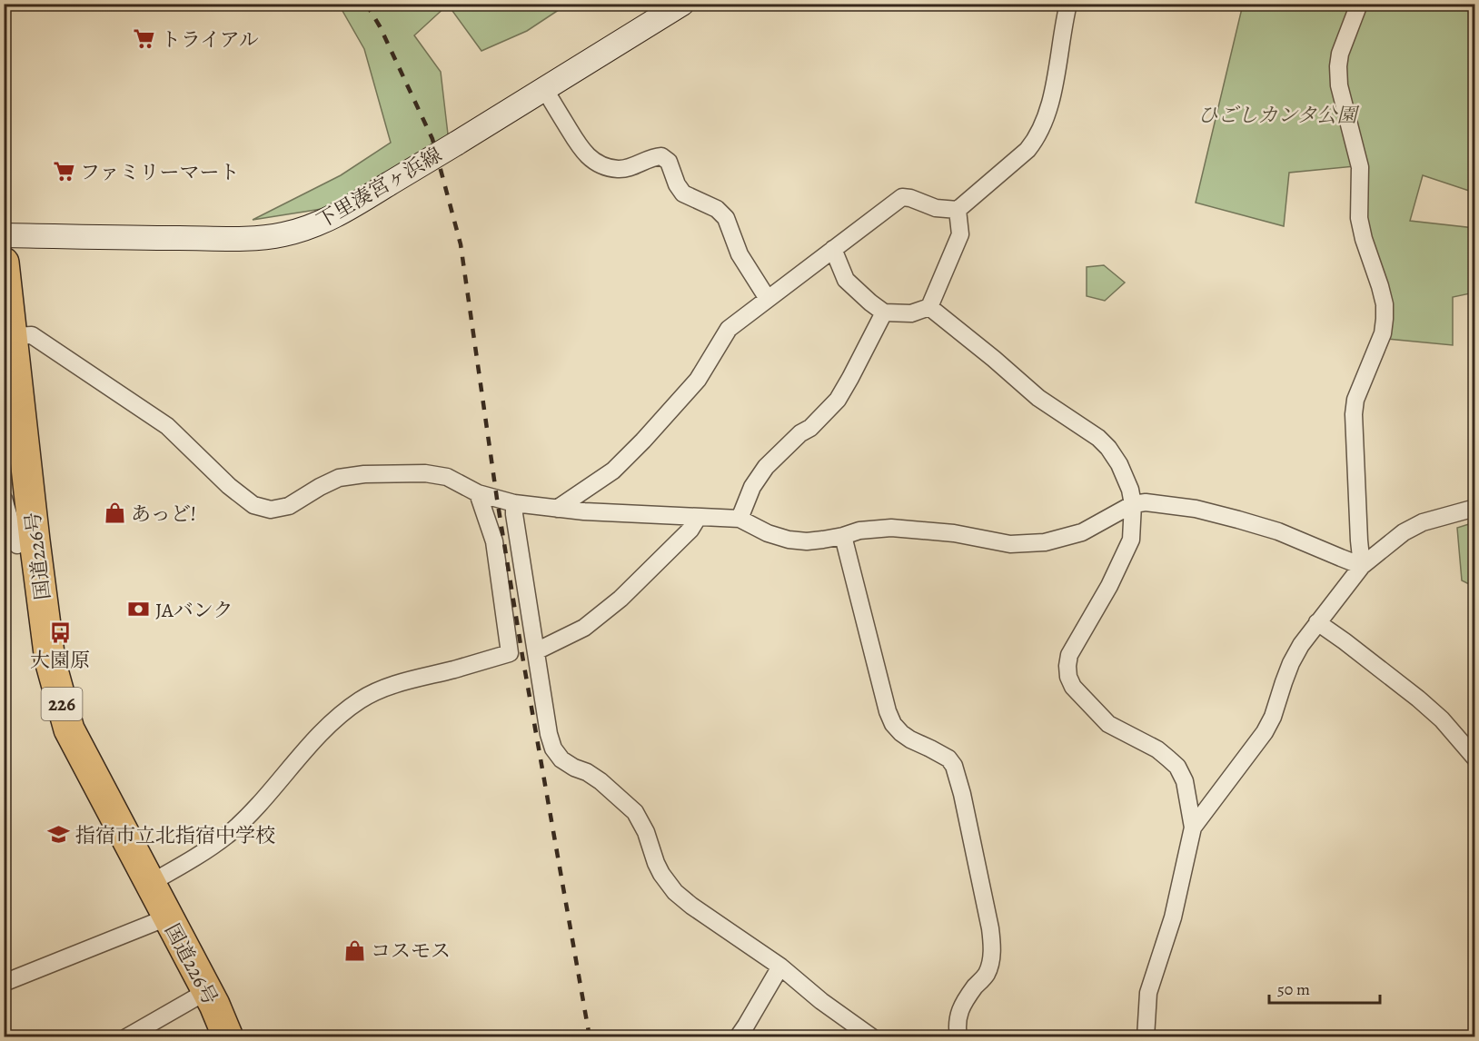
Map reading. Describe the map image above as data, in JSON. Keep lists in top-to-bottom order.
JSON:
{
  "streets": {
    "highway": ["国道226号", "226"],
    "main road": ["下里湊宮ヶ浜線"]
  },
  "parks": ["ひごしカンタ公園"],
  "places": {
    "supermarket": ["トライアル", "ファミリーマート"],
    "shop": ["あっど!", "コスモス"],
    "bank": ["JAバンク"],
    "bus stop": ["大園原"],
    "school or university": ["指宿市立北指宿中学校"]
  },
  "scale_bar": "50 m"
}
